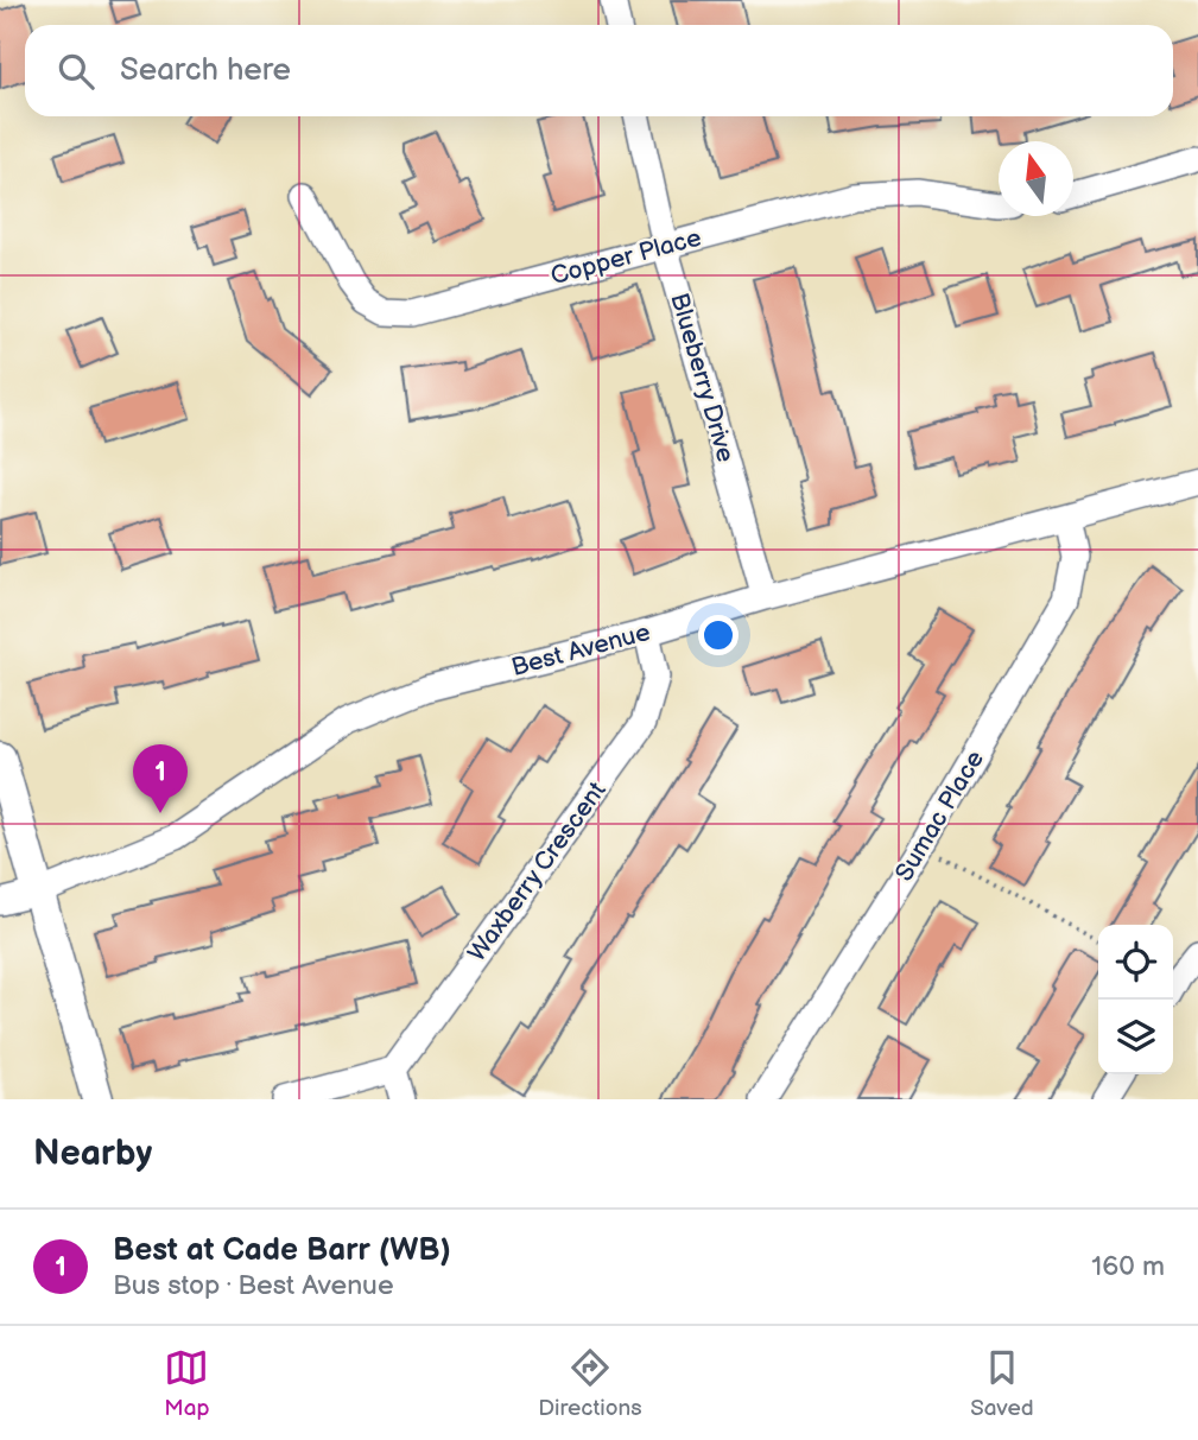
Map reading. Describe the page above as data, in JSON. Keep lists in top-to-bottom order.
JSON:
{
  "streets": {
    "street": [
      "Copper Place",
      "Blueberry Drive",
      "Best Avenue",
      "Sumac Place",
      "Waxberry Crescent"
    ]
  },
  "crossings": [
    ["Copper Place", "Blueberry Drive"],
    ["Blueberry Drive", "Best Avenue"],
    ["Best Avenue", "Sumac Place"],
    ["Best Avenue", "Waxberry Crescent"]
  ],
  "north": "top",
  "page": {
    "search": "Search here",
    "pins": "1",
    "heading": "Nearby",
    "list": [
      {
        "mark": "1",
        "name": "Best at Cade Barr (WB)",
        "note": "Bus stop · Best Avenue",
        "value": "160 m"
      }
    ],
    "nav": ["Map", "Directions", "Saved"]
  }
}
